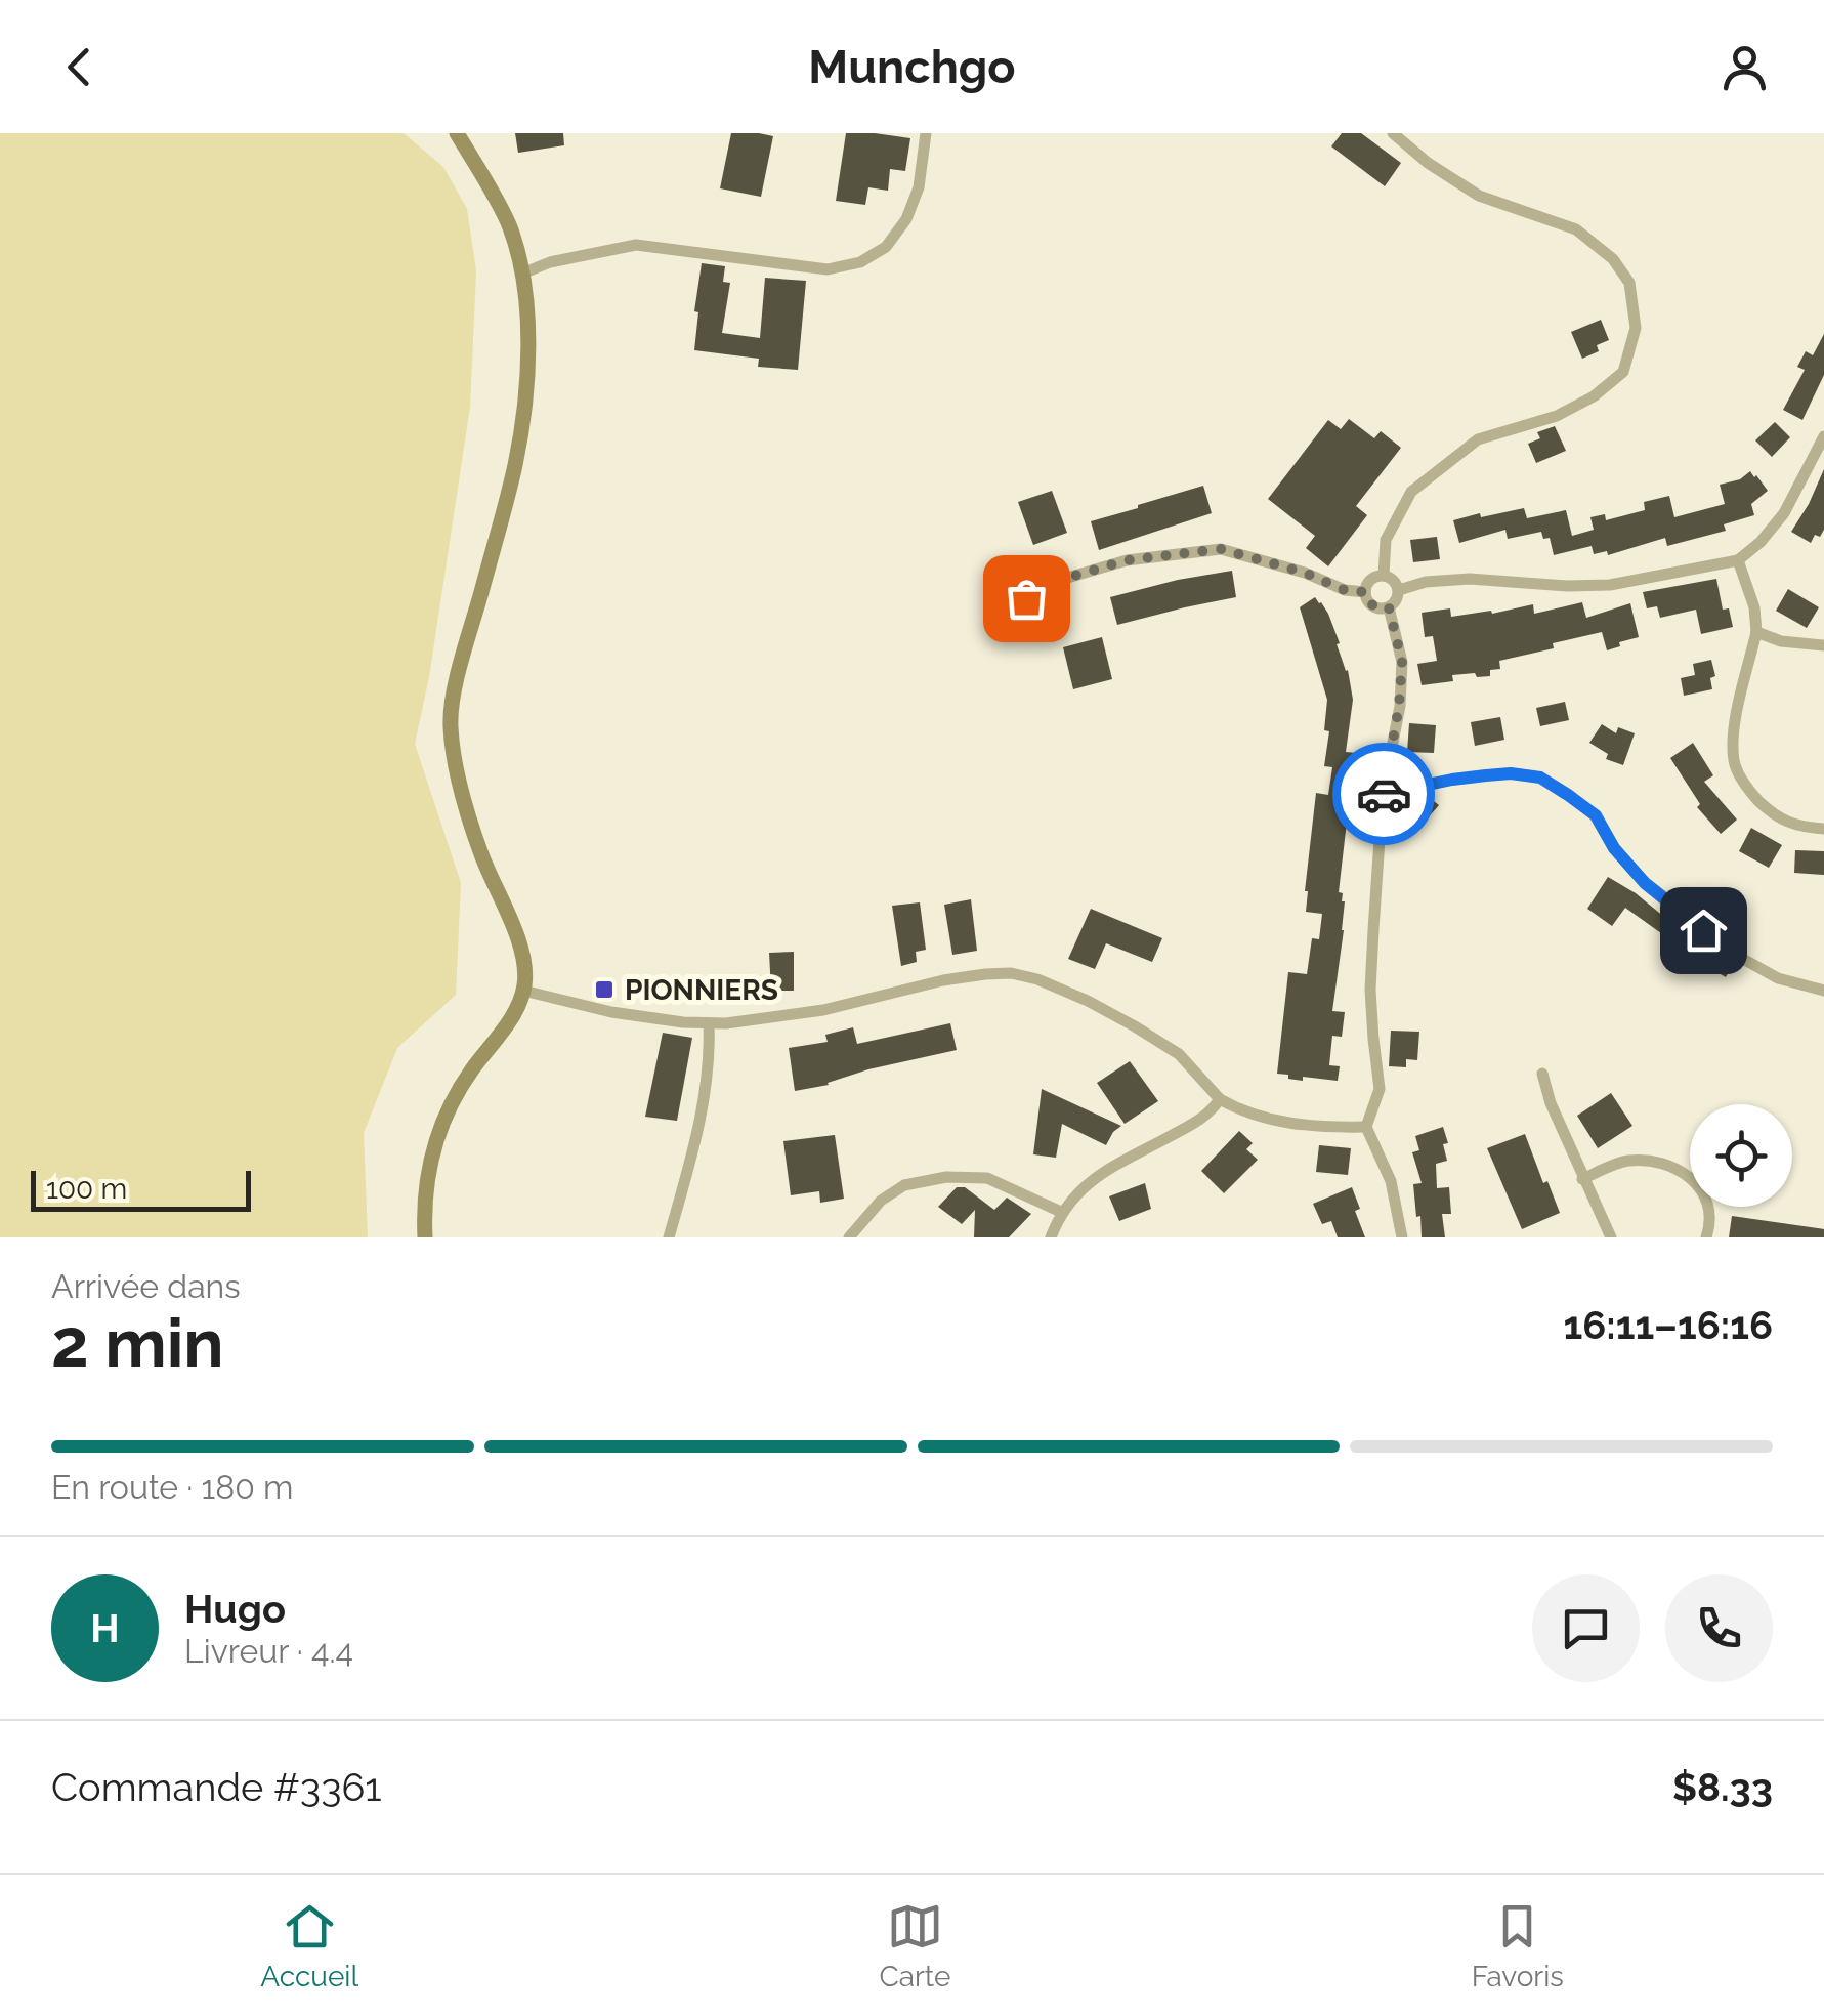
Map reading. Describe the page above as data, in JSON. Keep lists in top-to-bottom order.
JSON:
{
  "places": {
    "transit": ["PIONNIERS"]
  },
  "scale_bar": "100 m",
  "page": {
    "header": "Munchgo",
    "scale": "100 m",
    "heading": ["2 min", "Arrivée dans", "16:11–16:16"],
    "panel": [
      "Hugo",
      "Livreur · 4.4",
      "Commande #3361",
      "$8.33"
    ],
    "bar": "En route · 180 m",
    "round": "H",
    "tabs": ["Accueil", "Carte", "Favoris"]
  }
}
